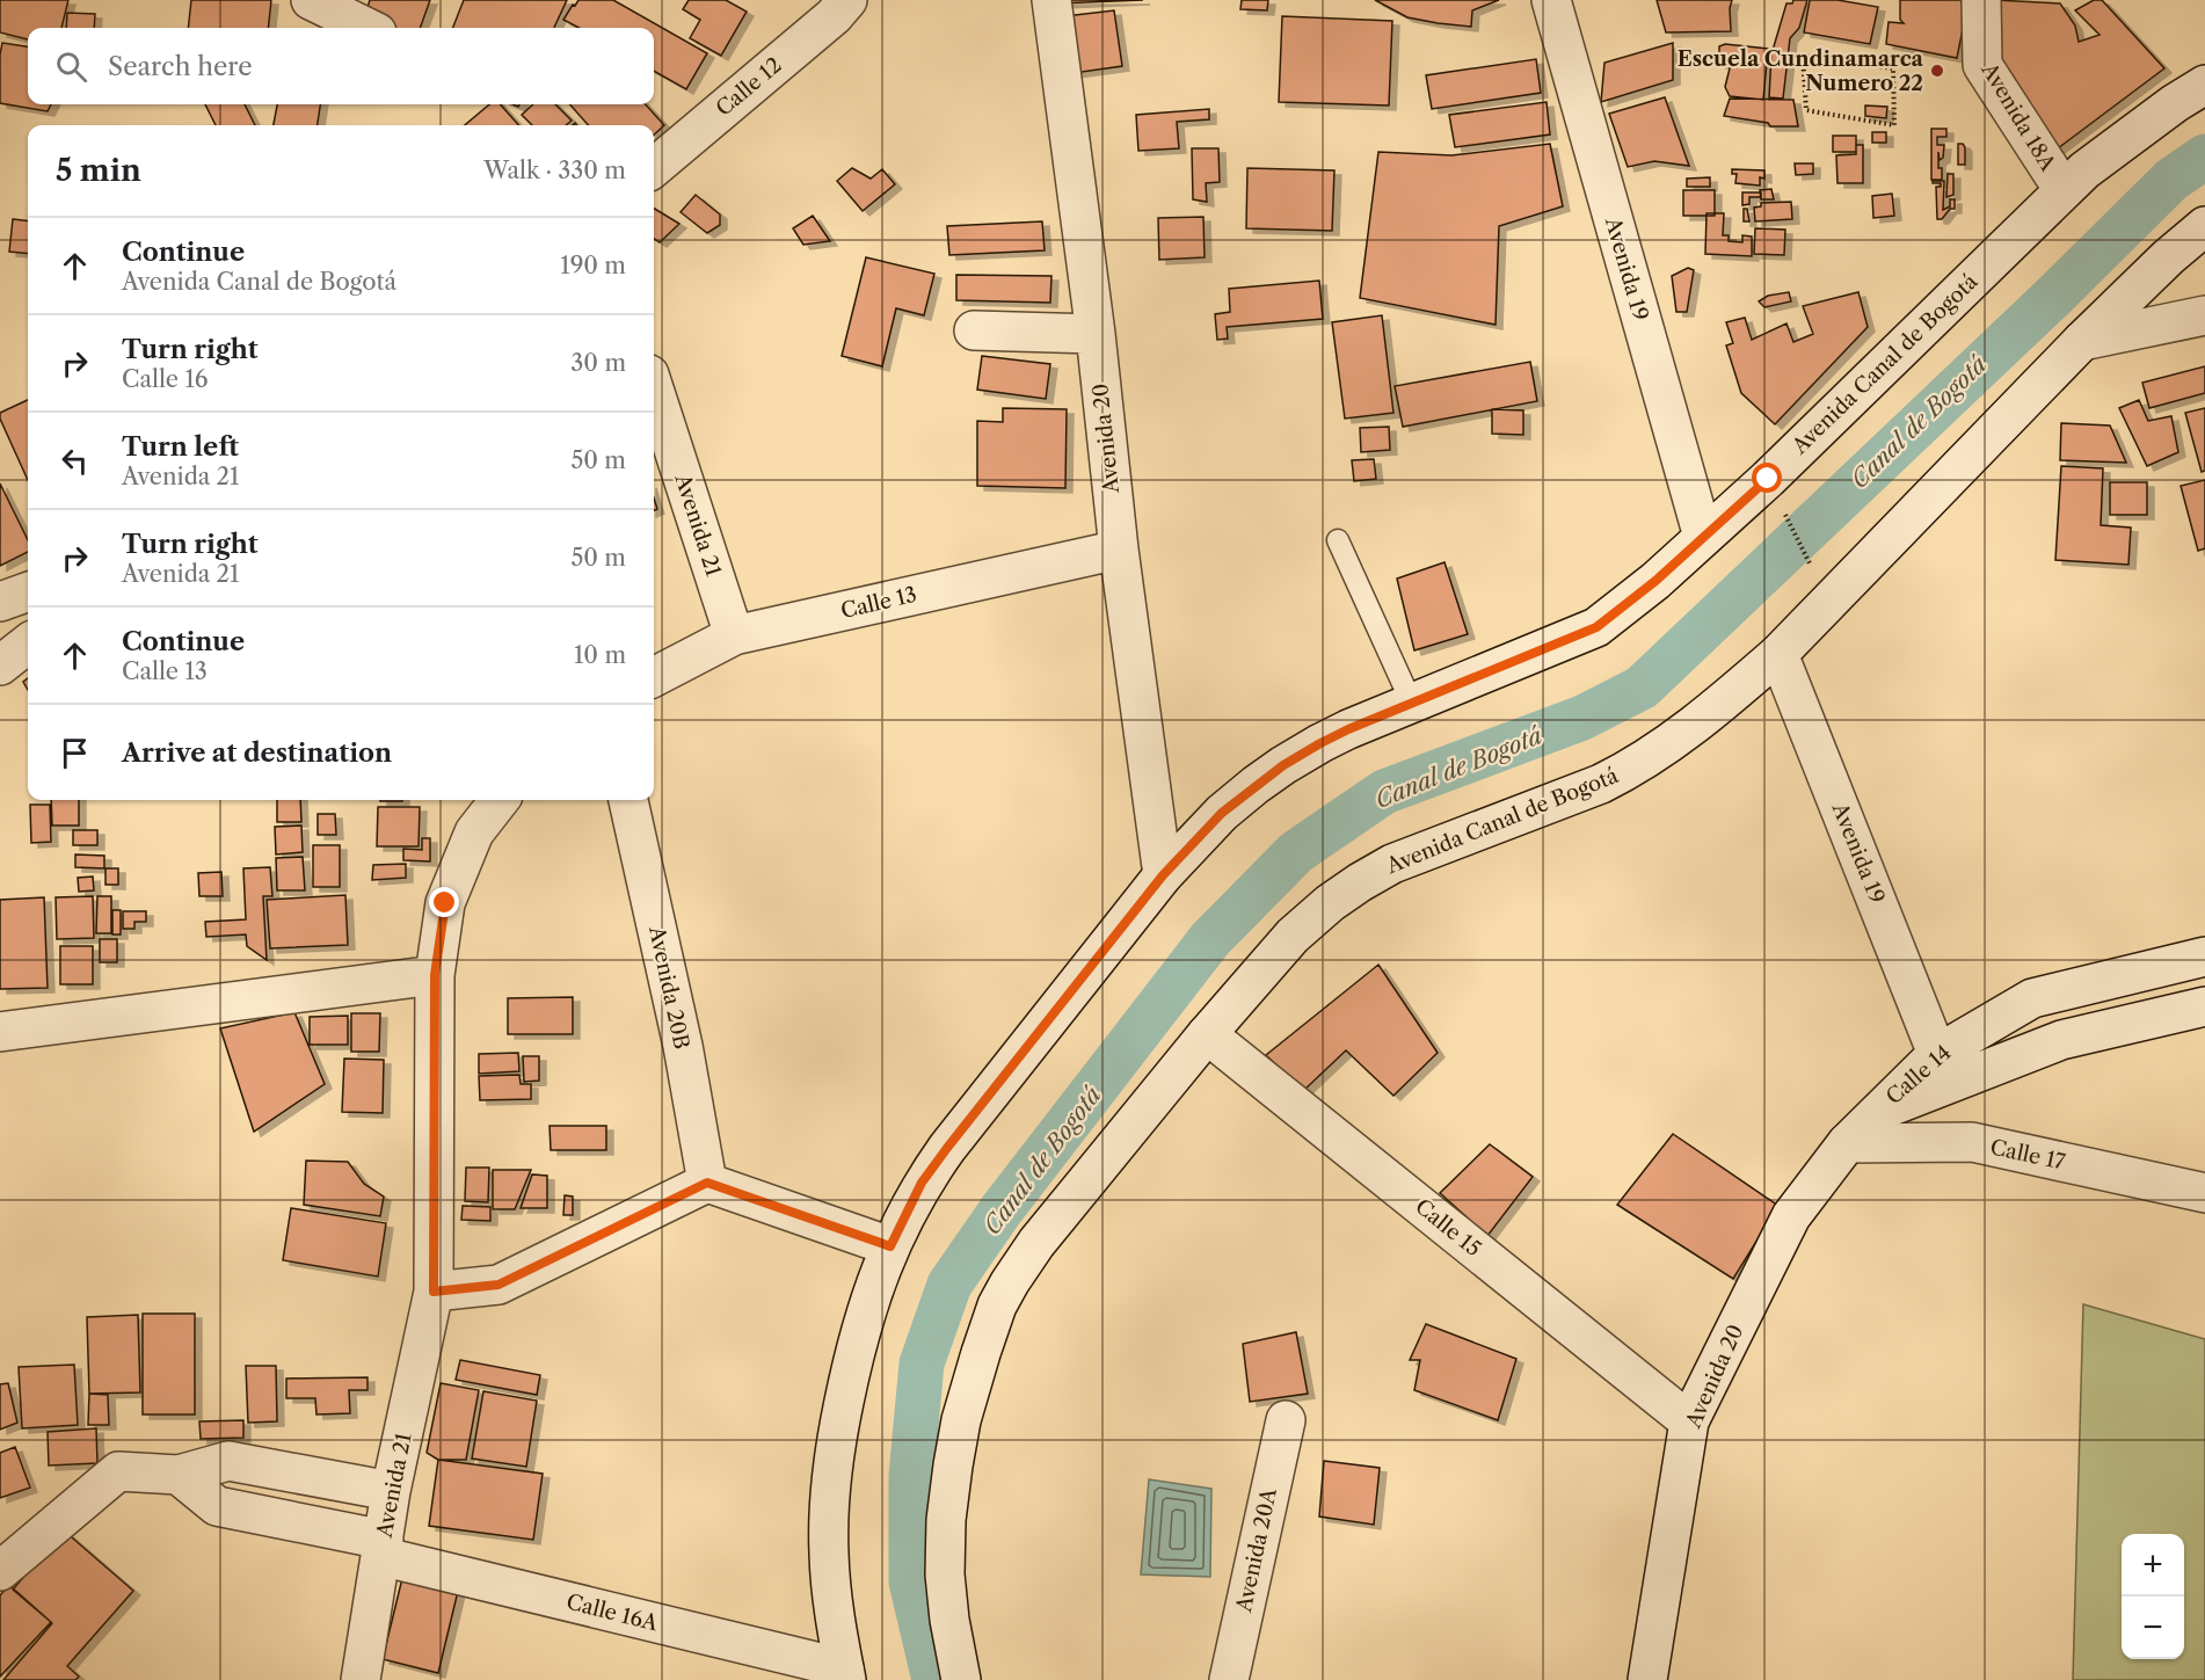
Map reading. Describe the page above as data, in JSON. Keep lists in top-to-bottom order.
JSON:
{
  "streets": {
    "street": [
      "Calle 12",
      "Avenida 18A",
      "Avenida 19",
      "Avenida Canal de Bogotá",
      "Avenida 20",
      "Avenida 21",
      "Calle 13",
      "Avenida 20B",
      "Calle 14",
      "Calle 17",
      "Calle 15",
      "Avenida 20A",
      "Calle 16A"
    ]
  },
  "crossings": [
    ["Avenida 18A", "Avenida Canal de Bogotá"],
    ["Avenida 19", "Avenida Canal de Bogotá"],
    ["Avenida 19", "Calle 14"],
    ["Avenida Canal de Bogotá", "Avenida 20"],
    ["Avenida Canal de Bogotá", "Calle 15"],
    ["Avenida Canal de Bogotá", "Calle 16A"],
    ["Avenida 20", "Calle 13"],
    ["Avenida 20", "Calle 14"],
    ["Avenida 20", "Calle 17"],
    ["Avenida 20", "Calle 15"],
    ["Avenida 21", "Calle 13"],
    ["Avenida 21", "Calle 16A"]
  ],
  "water": ["Canal de Bogotá"],
  "places": ["Escuela Cundinamarca Numero 22"],
  "page": {
    "search": "Search here",
    "heading": ["5 min", "Walk · 330 m"],
    "list": [
      ["Continue", "Avenida Canal de Bogotá", "190 m"],
      ["Turn right", "Calle 16", "30 m"],
      ["Turn left", "Avenida 21", "50 m"],
      ["Turn right", "Avenida 21", "50 m"],
      ["Continue", "Calle 13", "10 m"],
      "Arrive at destination"
    ],
    "map_buttons": ["+", "−"]
  }
}
